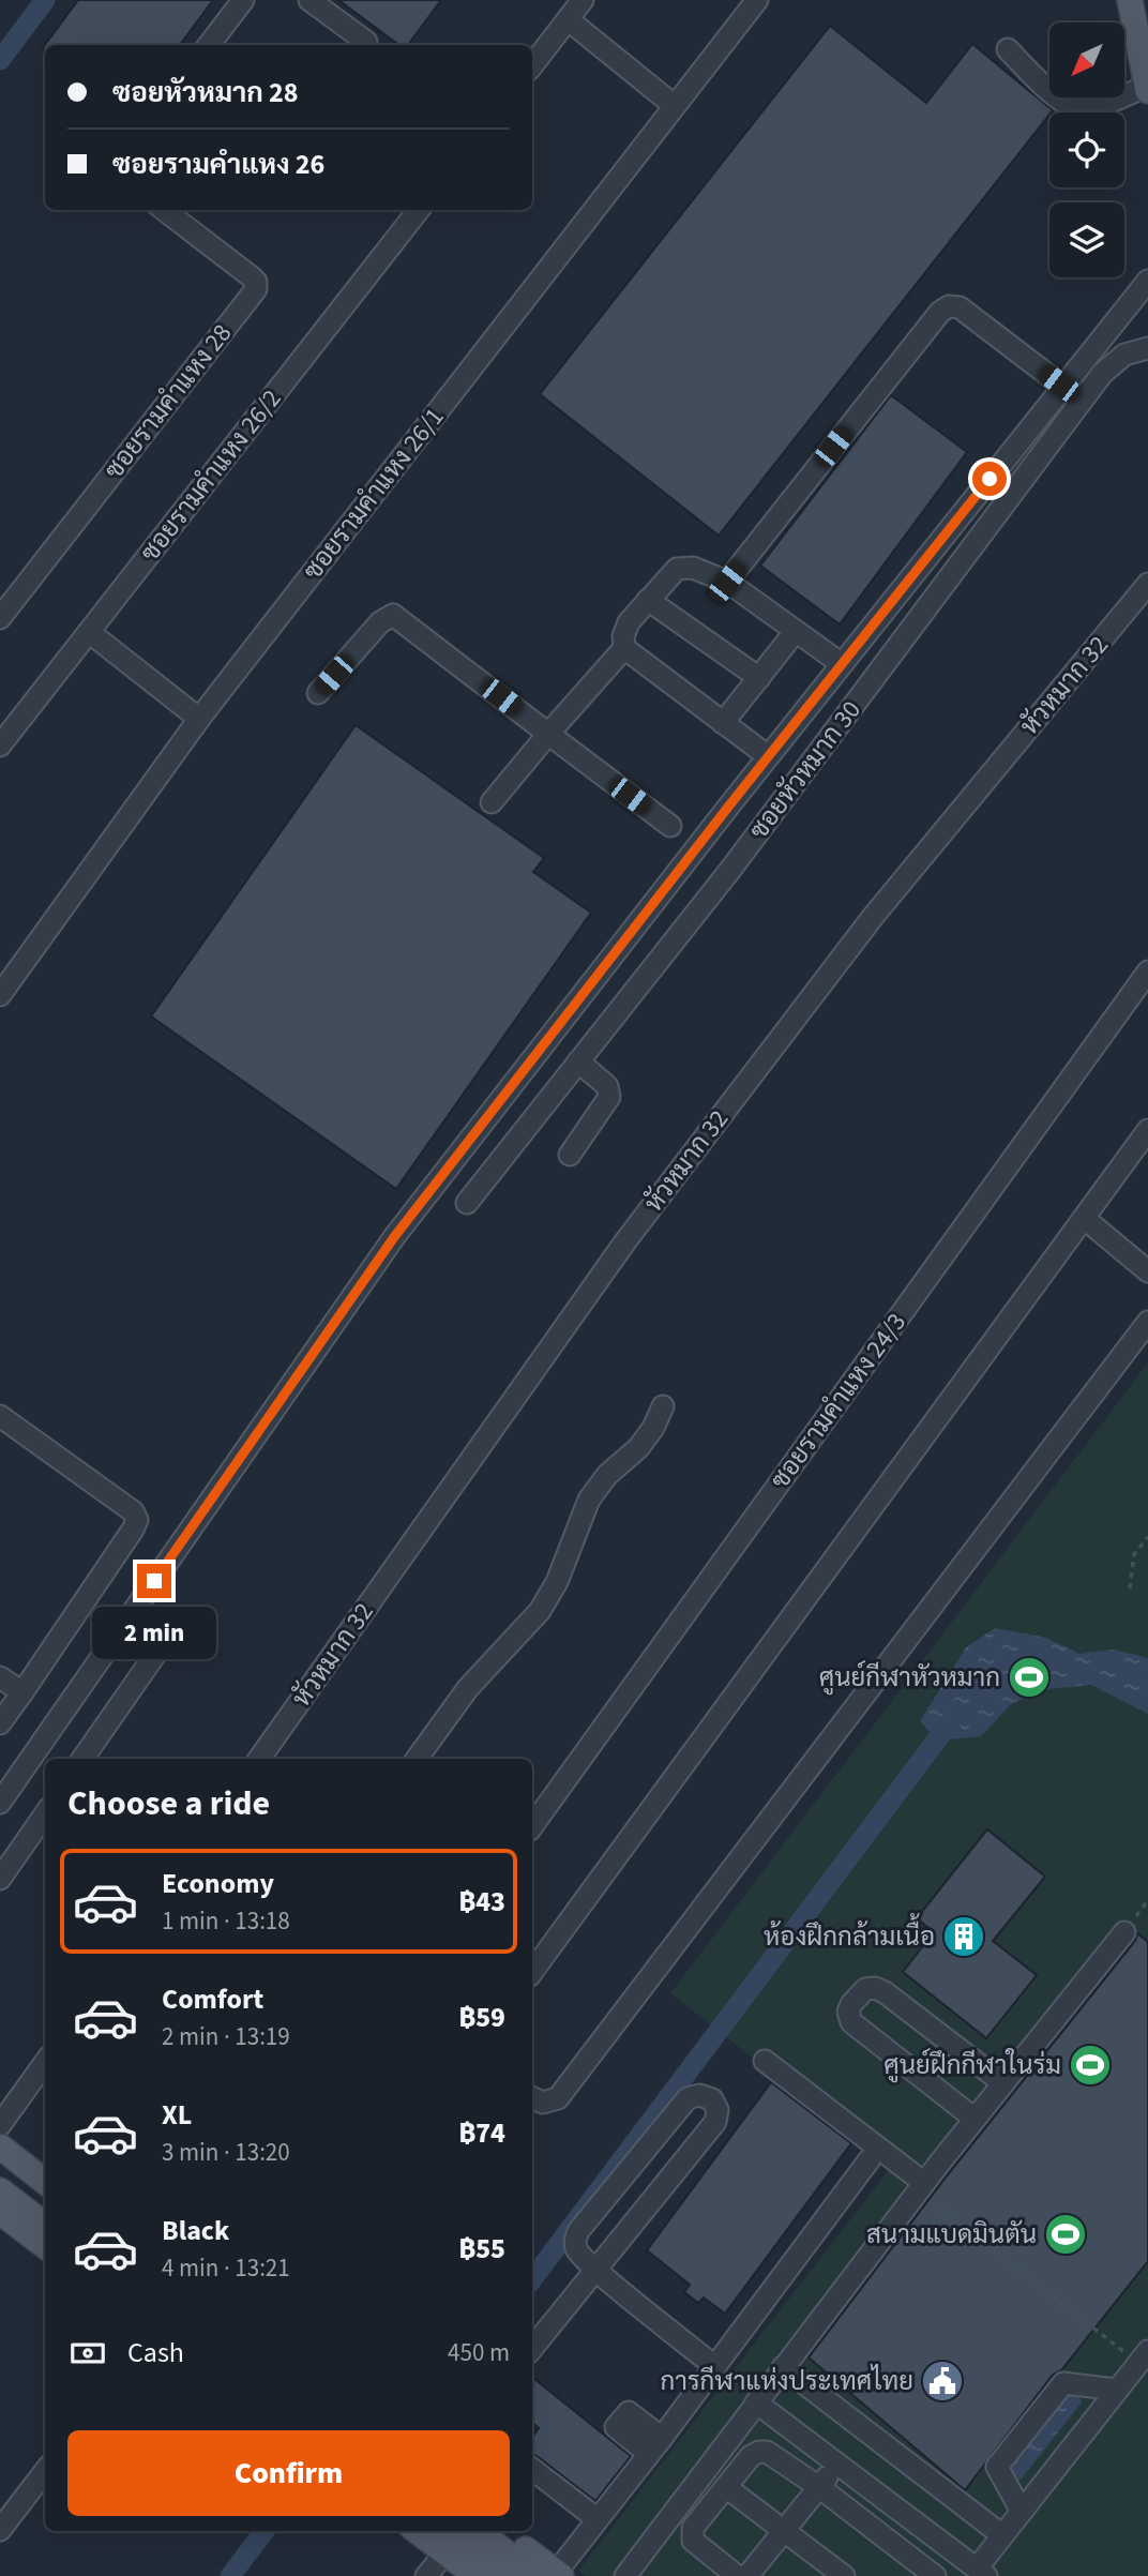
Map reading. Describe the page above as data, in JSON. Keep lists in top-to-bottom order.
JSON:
{
  "streets": {
    "street": [
      "ซอยรามคำแหง 28",
      "ซอยรามคำแหง 26/2",
      "ซอยรามคำแหง 26/1",
      "หัวหมาก 32",
      "ซอยหัวหมาก 30",
      "ซอยรามคำแหง 24/3"
    ]
  },
  "places": {
    "sports": ["ศูนย์กีฬาหัวหมาก", "ศูนย์ฝึกกีฬาในร่ม", "สนามแบดมินตัน"],
    "building": ["ห้องฝึกกล้ามเนื้อ"],
    "public building": ["การกีฬาแห่งประเทศไทย"]
  },
  "north": "bottom left",
  "page": {
    "banner": ["ซอยหัวหมาก 28", "ซอยรามคำแหง 26"],
    "bubble": "2 min",
    "heading": "Choose a ride",
    "list": [
      {
        "name": "Economy",
        "note": "1 min · 13:18",
        "value": "฿43"
      },
      {
        "name": "Comfort",
        "note": "2 min · 13:19",
        "value": "฿59"
      },
      {
        "name": "XL",
        "note": "3 min · 13:20",
        "value": "฿74"
      },
      {
        "name": "Black",
        "note": "4 min · 13:21",
        "value": "฿55"
      }
    ],
    "pay": ["Cash", "450 m"],
    "buttons": "Confirm"
  }
}
